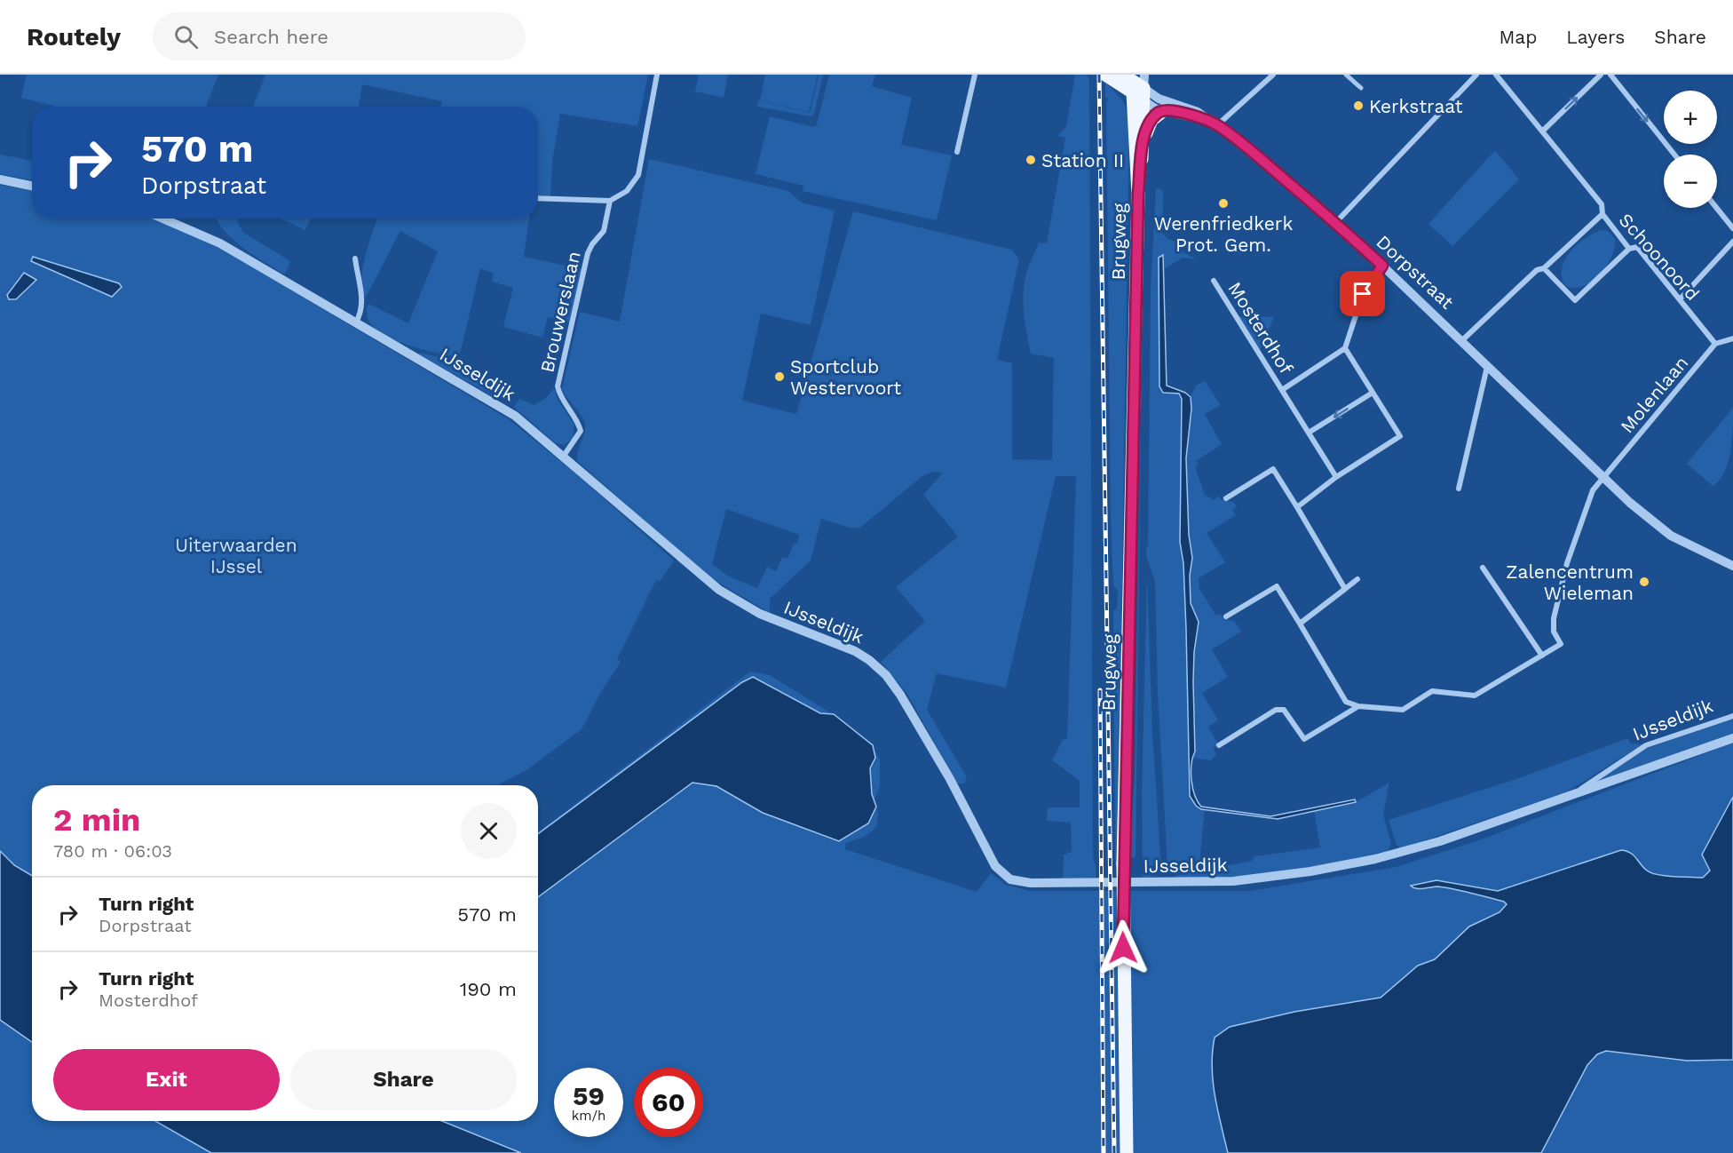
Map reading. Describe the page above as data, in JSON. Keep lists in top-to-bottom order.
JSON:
{
  "streets": {
    "main road": ["Brugweg", "Dorpstraat"],
    "street": [
      "Schoonoord",
      "Brouwerslaan",
      "Mosterdhof",
      "IJsseldijk",
      "Molenlaan"
    ]
  },
  "crossings": [
    ["Brugweg", "Dorpstraat"],
    ["Schoonoord", "Molenlaan"],
    ["Dorpstraat", "Molenlaan"],
    ["Brouwerslaan", "IJsseldijk"]
  ],
  "parks": ["Uiterwaarden IJssel"],
  "places": [
    "Kerkstraat",
    "Station II",
    "Werenfriedkerk Prot. Gem.",
    "Sportclub Westervoort",
    "Zalencentrum Wieleman"
  ],
  "page": {
    "header": "Routely",
    "search": "Search here",
    "nav": ["Map", "Layers", "Share"],
    "map_buttons": ["+", "−"],
    "turn": ["570 m", "Dorpstraat"],
    "heading": ["2 min", "780 m · 06:03"],
    "list": [
      {
        "name": "Turn right",
        "note": "Dorpstraat",
        "value": "570 m"
      },
      {
        "name": "Turn right",
        "note": "Mosterdhof",
        "value": "190 m"
      }
    ],
    "buttons": ["Exit", "Share"],
    "speed": "59 km/h",
    "limit": "60"
  }
}
